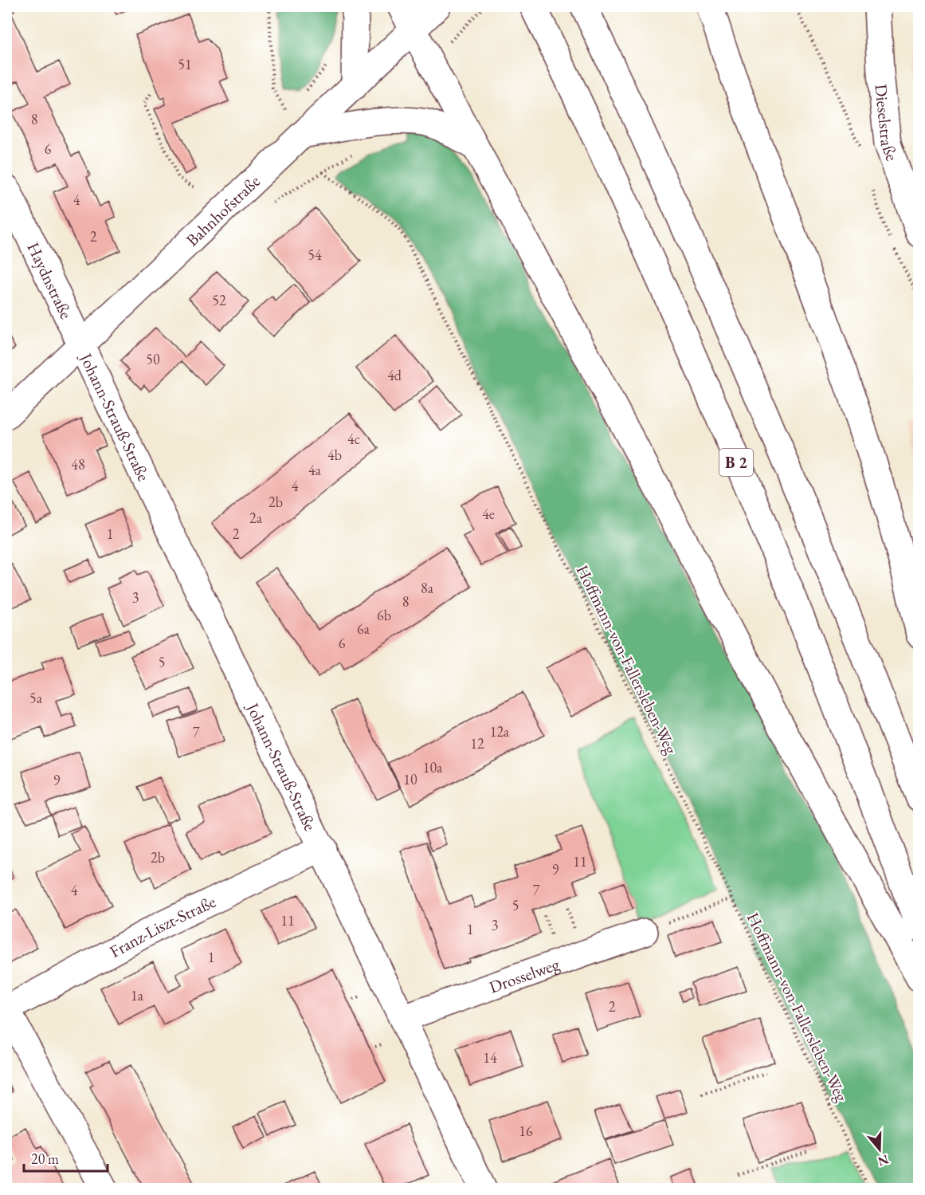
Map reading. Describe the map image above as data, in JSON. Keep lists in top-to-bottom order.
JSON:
{
  "streets": {
    "main road": [
      "Dieselstraße",
      "Bahnhofstraße",
      "Haydnstraße",
      "Johann-Strauß-Straße",
      "B 2",
      "Franz-Liszt-Straße",
      "Drosselweg"
    ],
    "path": ["Hoffmann-von-Fallersleben-Weg"]
  },
  "crossings": [
    ["Bahnhofstraße", "Haydnstraße"],
    ["Bahnhofstraße", "Johann-Strauß-Straße"],
    ["Haydnstraße", "Johann-Strauß-Straße"],
    ["Johann-Strauß-Straße", "Franz-Liszt-Straße"],
    ["Johann-Strauß-Straße", "Drosselweg"]
  ],
  "house_numbers": [
    "51",
    "8",
    "6",
    "4",
    "2",
    "54",
    "52",
    "50",
    "4d",
    "4c",
    "4b",
    "48",
    "4a",
    "4",
    "2b",
    "4e",
    "2a",
    "1",
    "2",
    "8a",
    "3",
    "8",
    "6b",
    "6a",
    "6",
    "5",
    "5a",
    "12a",
    "7",
    "12",
    "10a",
    "10",
    "9",
    "2b",
    "11",
    "9",
    "4",
    "7",
    "5",
    "11",
    "3",
    "1",
    "1",
    "1a",
    "2",
    "14",
    "16"
  ],
  "scale_bar": "20 m",
  "north": "bottom"
}
